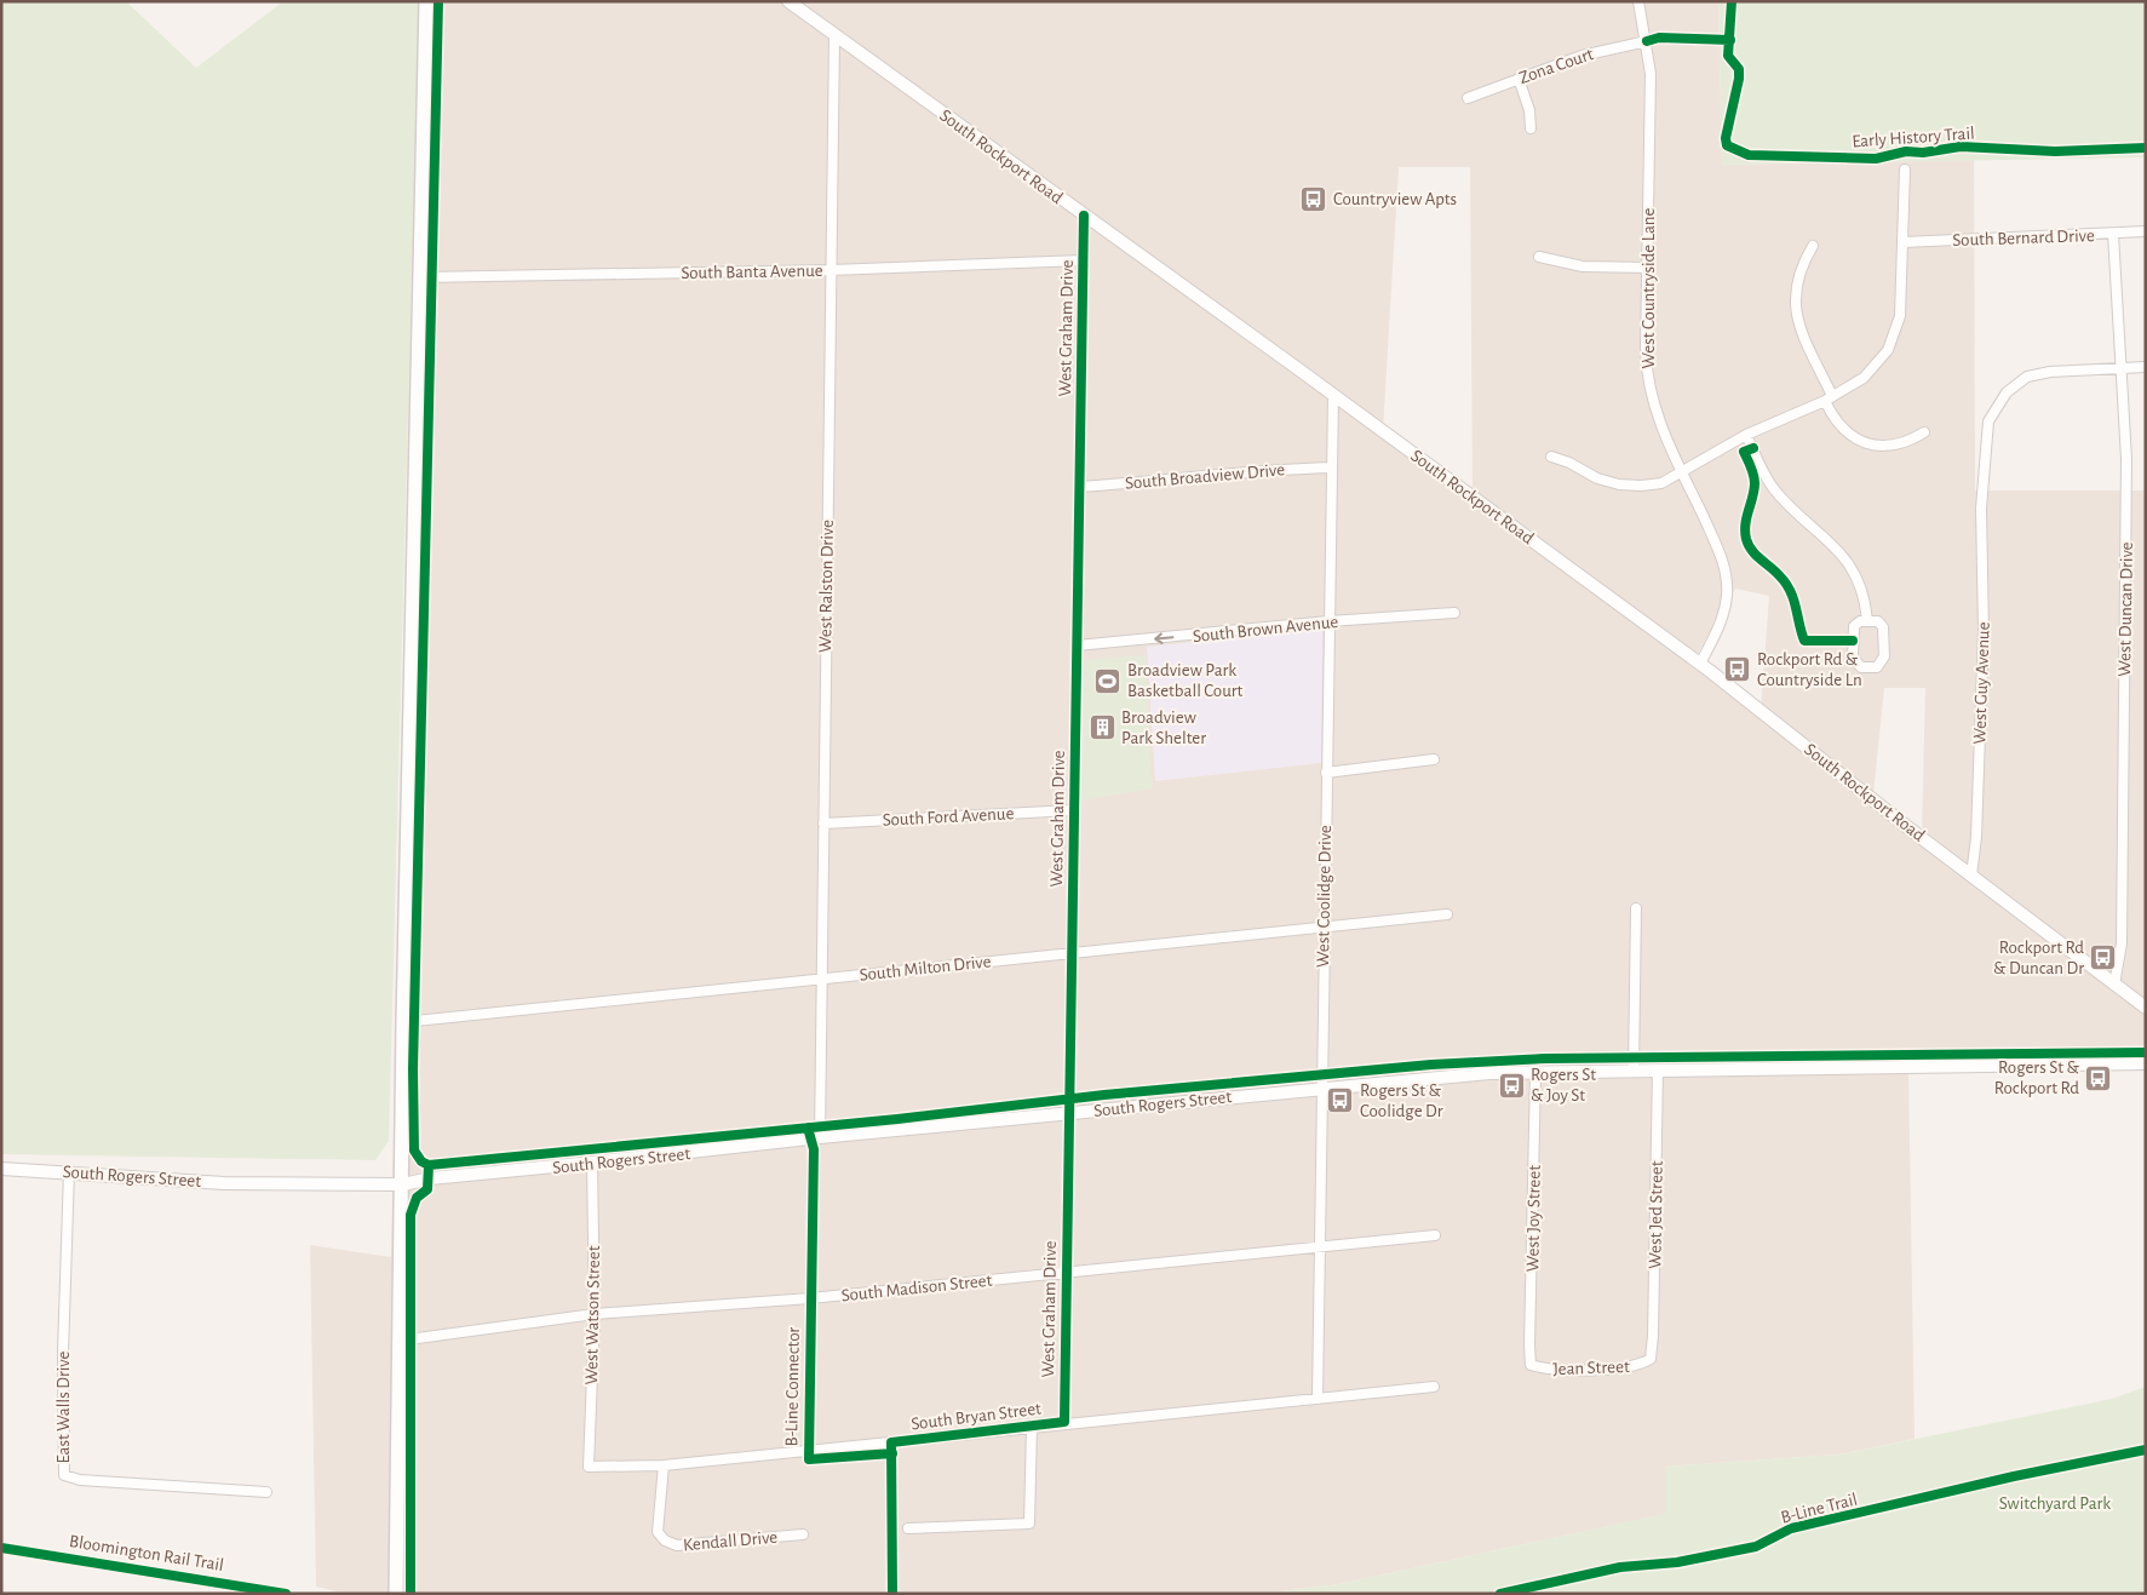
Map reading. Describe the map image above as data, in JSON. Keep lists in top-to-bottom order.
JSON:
{
  "streets": {
    "street": [
      "Zona Court",
      "South Rockport Road",
      "South Bernard Drive",
      "South Banta Avenue",
      "West Countryside Lane",
      "West Graham Drive",
      "South Broadview Drive",
      "West Ralston Drive",
      "West Duncan Drive",
      "South Brown Avenue",
      "West Guy Avenue",
      "South Ford Avenue",
      "West Coolidge Drive",
      "South Milton Drive",
      "South Rogers Street",
      "West Jed Street",
      "West Joy Street",
      "South Madison Street",
      "West Watson Street",
      "Jean Street",
      "East Walls Drive",
      "South Bryan Street",
      "Kendall Drive"
    ],
    "cycle path": [
      "Early History Trail",
      "B-Line Connector",
      "B-Line Trail",
      "Bloomington Rail Trail"
    ]
  },
  "crossings": [
    ["Zona Court", "West Countryside Lane"],
    ["South Rockport Road", "West Countryside Lane"],
    ["South Rockport Road", "West Graham Drive"],
    ["South Rockport Road", "West Ralston Drive"],
    ["South Rockport Road", "West Duncan Drive"],
    ["South Rockport Road", "West Guy Avenue"],
    ["South Rockport Road", "West Coolidge Drive"],
    ["South Bernard Drive", "West Duncan Drive"],
    ["South Banta Avenue", "West Graham Drive"],
    ["South Banta Avenue", "West Ralston Drive"],
    ["West Graham Drive", "South Broadview Drive"],
    ["West Graham Drive", "South Brown Avenue"],
    ["West Graham Drive", "South Ford Avenue"],
    ["West Graham Drive", "South Milton Drive"],
    ["West Graham Drive", "South Rogers Street"],
    ["West Graham Drive", "South Madison Street"],
    ["West Graham Drive", "South Bryan Street"],
    ["South Broadview Drive", "West Coolidge Drive"],
    ["West Ralston Drive", "South Ford Avenue"],
    ["West Ralston Drive", "South Milton Drive"],
    ["West Ralston Drive", "South Rogers Street"],
    ["West Duncan Drive", "West Guy Avenue"],
    ["South Brown Avenue", "West Coolidge Drive"],
    ["West Coolidge Drive", "South Milton Drive"],
    ["West Coolidge Drive", "South Rogers Street"],
    ["West Coolidge Drive", "South Madison Street"],
    ["West Coolidge Drive", "South Bryan Street"],
    ["South Rogers Street", "West Jed Street"],
    ["South Rogers Street", "West Joy Street"],
    ["South Rogers Street", "West Watson Street"],
    ["South Rogers Street", "East Walls Drive"],
    ["West Jed Street", "Jean Street"],
    ["West Joy Street", "Jean Street"],
    ["South Madison Street", "West Watson Street"],
    ["West Watson Street", "South Bryan Street"],
    ["South Bryan Street", "Kendall Drive"]
  ],
  "one_way": ["South Brown Avenue"],
  "parks": ["Switchyard Park"],
  "places": {
    "bus stop": [
      "Countryview Apts",
      "Rockport Rd & Countryside Ln",
      "Rockport Rd & Duncan Dr",
      "Rogers St & Rockport Rd",
      "Rogers St & Joy St",
      "Rogers St & Coolidge Dr"
    ],
    "sports": ["Broadview Park Basketball Court"],
    "building": ["Broadview Park Shelter"]
  }
}
